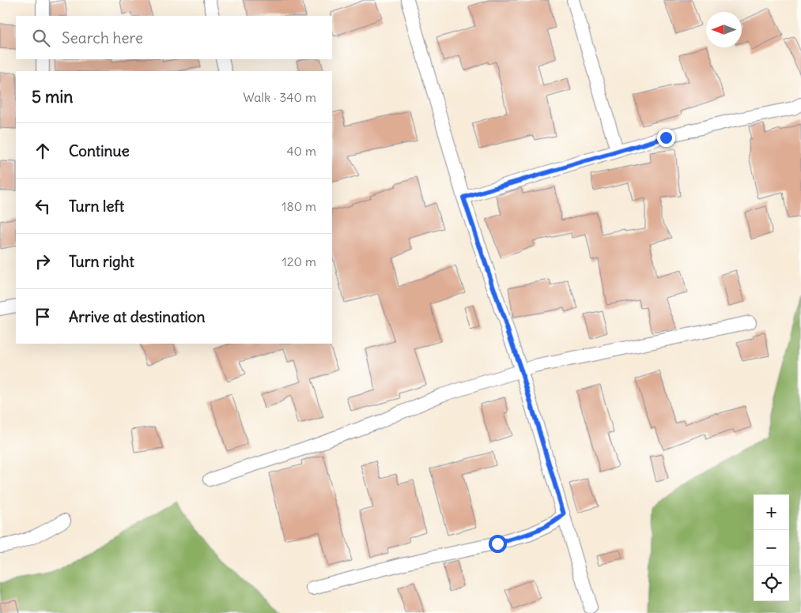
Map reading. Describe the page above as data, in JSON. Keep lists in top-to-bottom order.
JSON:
{
  "north": "left",
  "page": {
    "search": "Search here",
    "heading": ["5 min", "Walk · 340 m"],
    "list": [
      ["Continue", "40 m"],
      ["Turn left", "180 m"],
      ["Turn right", "120 m"],
      "Arrive at destination"
    ],
    "map_buttons": ["+", "−"]
  }
}
